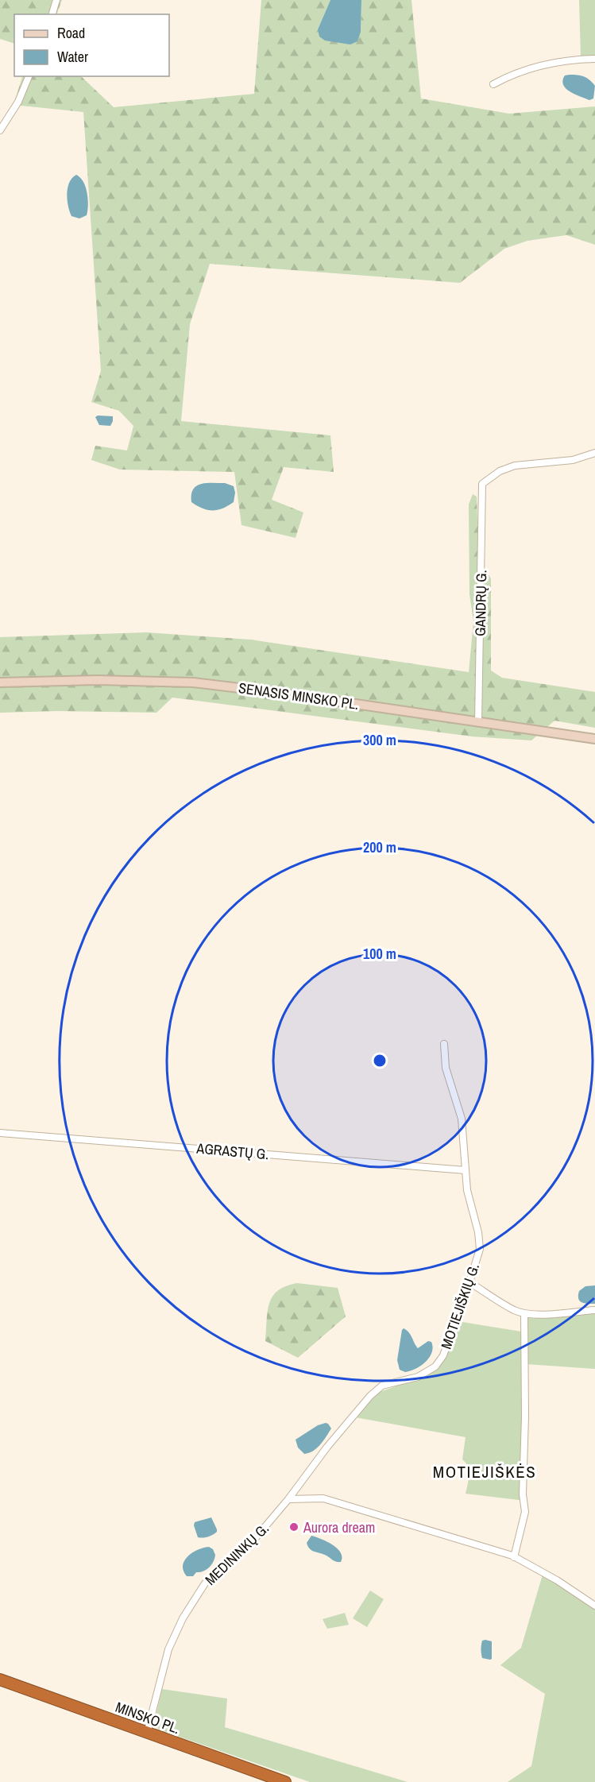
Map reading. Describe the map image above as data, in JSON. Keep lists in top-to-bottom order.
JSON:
{
  "streets": {
    "highway": ["MINSKO PL."],
    "main road": ["SENASIS MINSKO PL."],
    "street": [
      "GANDRŲ G.",
      "AGRASTŲ G.",
      "MOTIEJIŠKIŲ G.",
      "MEDININKŲ G."
    ]
  },
  "crossings": [
    ["GANDRŲ G.", "SENASIS MINSKO PL."],
    ["AGRASTŲ G.", "MOTIEJIŠKIŲ G."],
    ["MOTIEJIŠKIŲ G.", "MEDININKŲ G."],
    ["MEDININKŲ G.", "MINSKO PL."]
  ],
  "districts": ["MOTIEJIŠKĖS"],
  "places": ["Aurora dream"],
  "legend": ["Road", "Water"],
  "rings": ["300 m", "200 m", "100 m"]
}
